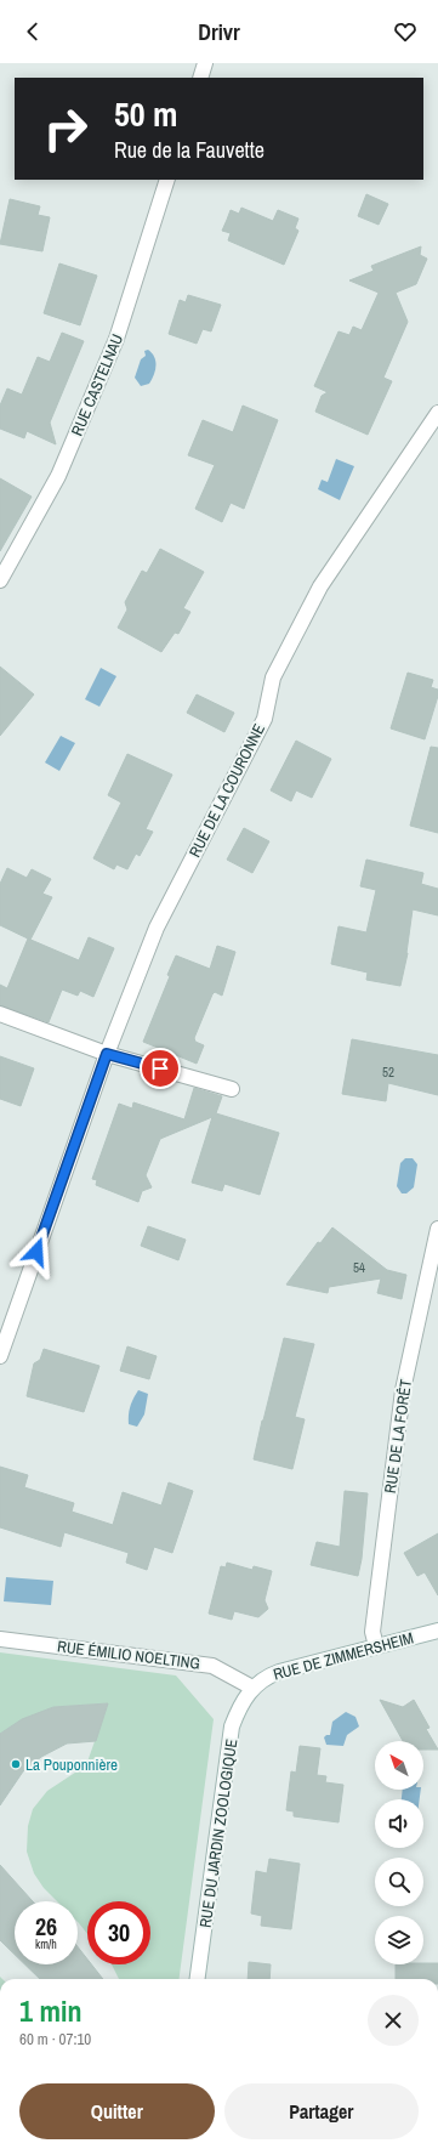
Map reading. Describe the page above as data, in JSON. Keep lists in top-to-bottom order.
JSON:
{
  "streets": {
    "street": [
      "RUE CASTELNAU",
      "RUE DE LA COURONNE",
      "RUE DE LA FORÊT",
      "RUE ÉMILIO NOELTING",
      "RUE DE ZIMMERSHEIM",
      "RUE DU JARDIN ZOOLOGIQUE"
    ]
  },
  "crossings": [
    ["RUE DE LA FORÊT", "RUE DE ZIMMERSHEIM"],
    ["RUE ÉMILIO NOELTING", "RUE DE ZIMMERSHEIM"],
    ["RUE ÉMILIO NOELTING", "RUE DU JARDIN ZOOLOGIQUE"],
    ["RUE DE ZIMMERSHEIM", "RUE DU JARDIN ZOOLOGIQUE"]
  ],
  "places": ["La Pouponnière"],
  "house_numbers": ["52", "54"],
  "north": "top left",
  "page": {
    "header": "Drivr",
    "turn": ["50 m", "Rue de la Fauvette"],
    "speed": "26 km/h",
    "limit": "30",
    "heading": ["1 min", "60 m · 07:10"],
    "buttons": ["Quitter", "Partager"]
  }
}
